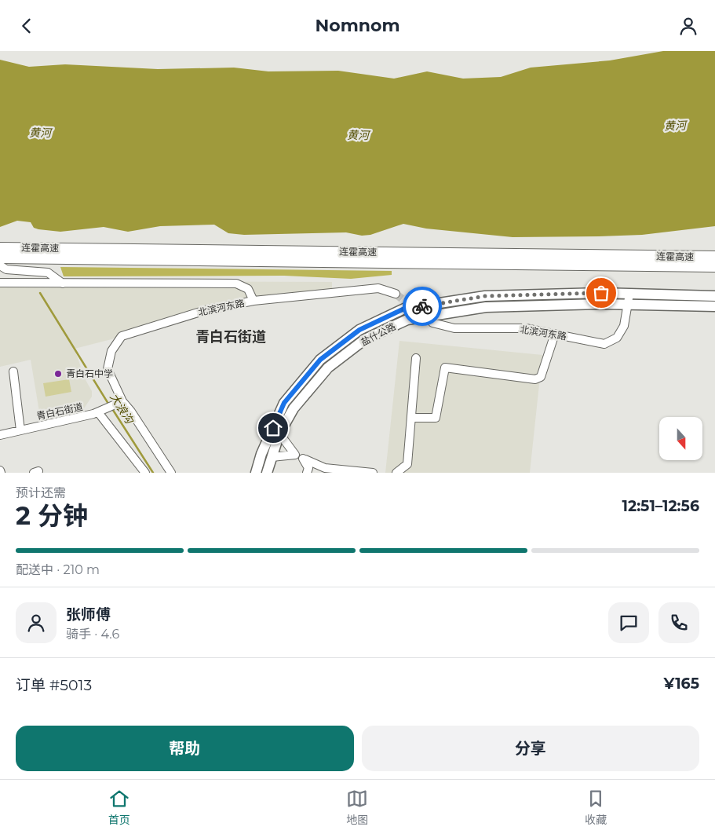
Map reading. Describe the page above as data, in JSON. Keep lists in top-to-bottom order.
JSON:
{
  "streets": {
    "highway": ["连霍高速"],
    "main road": ["盐什公路"],
    "street": ["北滨河东路", "青白石街道"]
  },
  "crossings": [
    ["北滨河东路", "盐什公路"],
    ["北滨河东路", "青白石街道"]
  ],
  "districts": ["青白石街道"],
  "water": ["黄河", "大浪沟"],
  "places": ["青白石中学"],
  "north": "bottom",
  "page": {
    "header": "Nomnom",
    "heading": ["2 分钟", "预计还需", "12:51–12:56"],
    "panel": [
      "张师傅",
      "骑手 · 4.6",
      "订单 #5013",
      "¥165"
    ],
    "bar": "配送中 · 210 m",
    "buttons": ["帮助", "分享"],
    "tabs": ["首页", "地图", "收藏"]
  }
}
